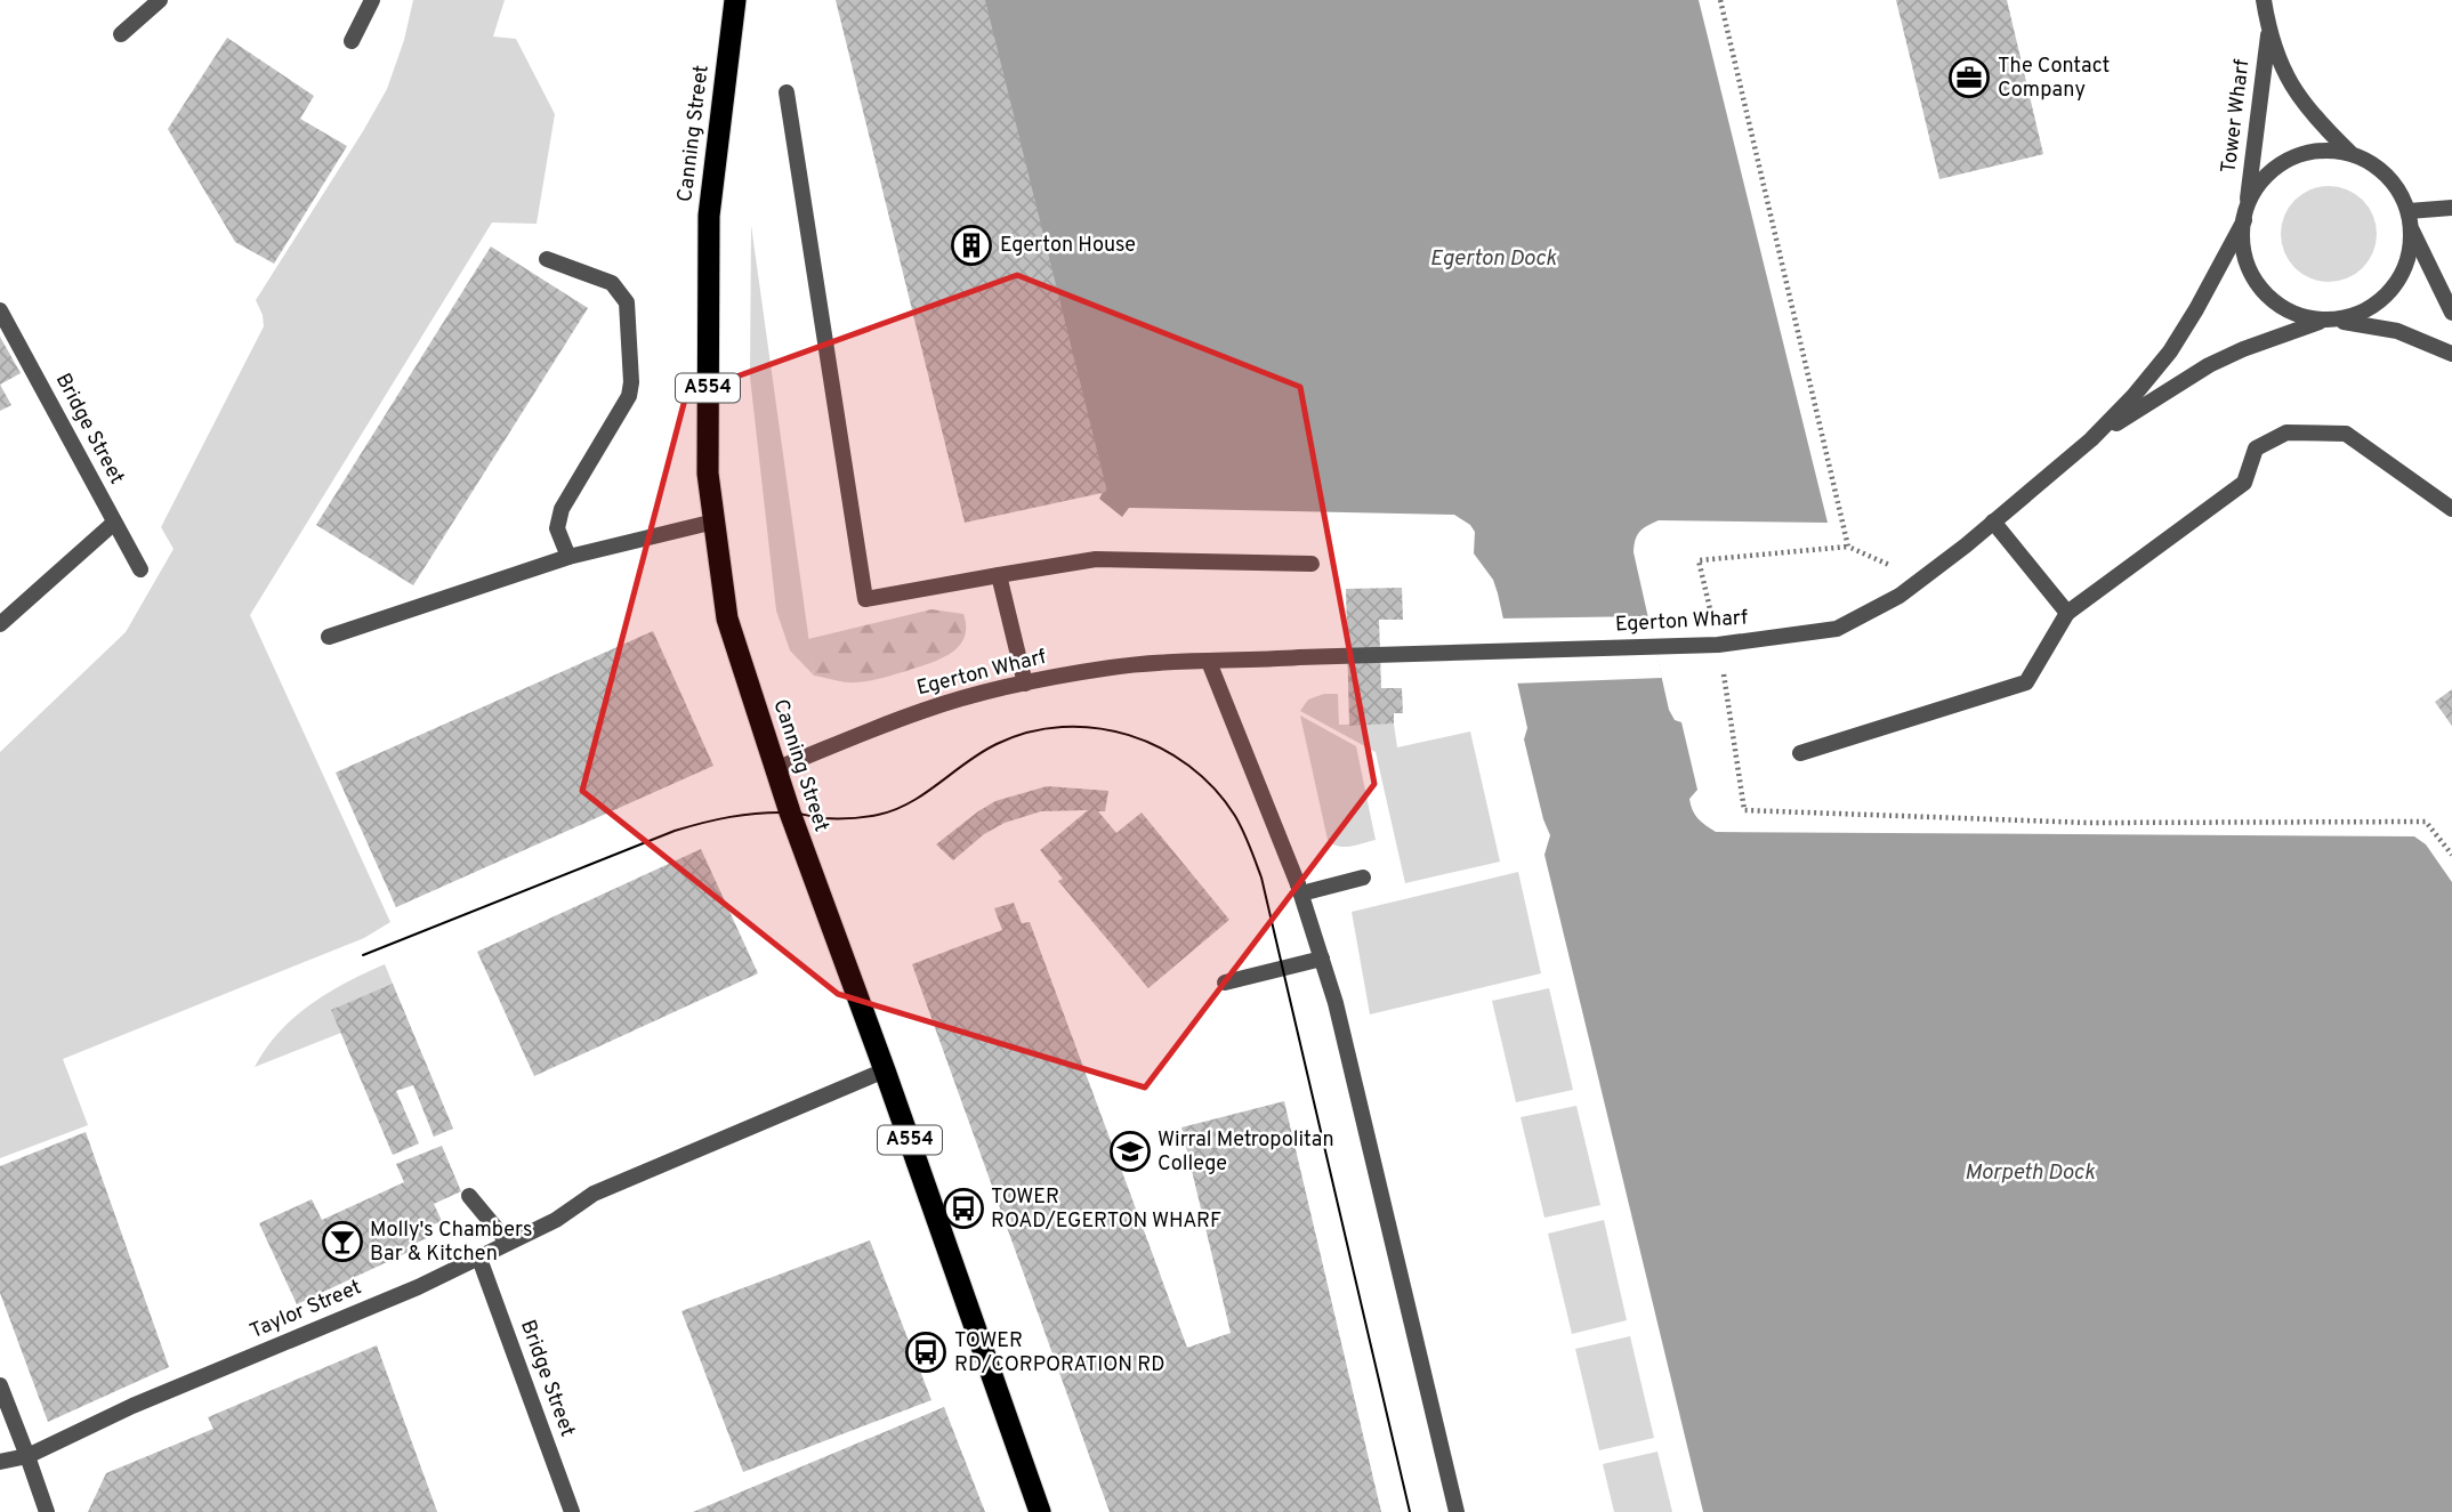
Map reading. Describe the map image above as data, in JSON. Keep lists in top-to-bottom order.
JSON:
{
  "streets": {
    "highway": ["Canning Street", "A554"],
    "street": [
      "Tower Wharf",
      "Bridge Street",
      "Egerton Wharf",
      "Taylor Street"
    ]
  },
  "crossings": [
    ["Tower Wharf", "Egerton Wharf"],
    ["Canning Street", "Egerton Wharf"],
    ["Canning Street", "Taylor Street"],
    ["Bridge Street", "Taylor Street"]
  ],
  "water": ["Egerton Dock", "Morpeth Dock"],
  "places": {
    "office": ["The Contact Company"],
    "building": ["Egerton House"],
    "school or university": ["Wirral Metropolitan College"],
    "bus stop": ["TOWER ROAD/EGERTON WHARF", "TOWER RD/CORPORATION RD"],
    "bar": ["Molly's Chambers Bar & Kitchen"]
  }
}
